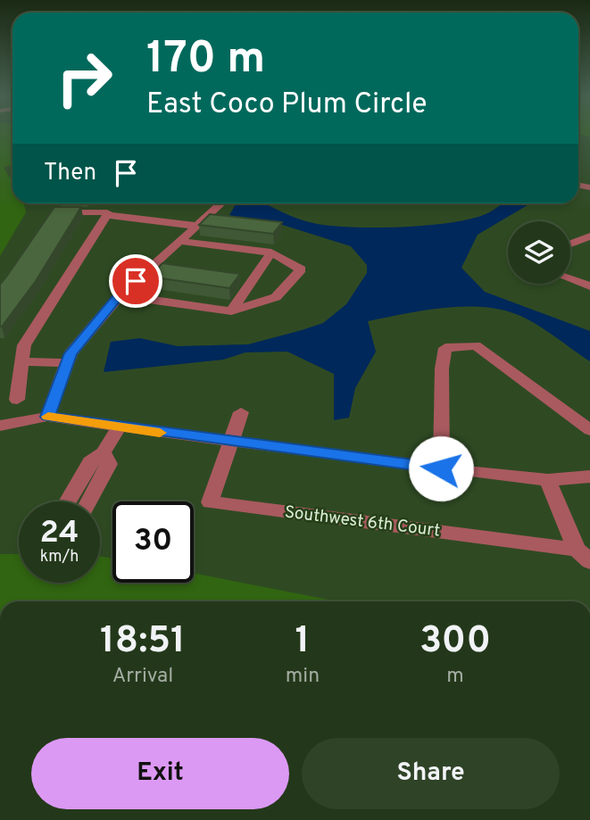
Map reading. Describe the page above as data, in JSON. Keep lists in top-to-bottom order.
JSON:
{
  "streets": {
    "street": ["Southwest 6th Court"]
  },
  "page": {
    "turn": ["170 m", "East Coco Plum Circle"],
    "then": "Then",
    "speed": "24 km/h",
    "limit": "30",
    "eta": [
      "18:51",
      "Arrival",
      "1",
      "min",
      "300",
      "m"
    ],
    "buttons": ["Exit", "Share"]
  }
}
